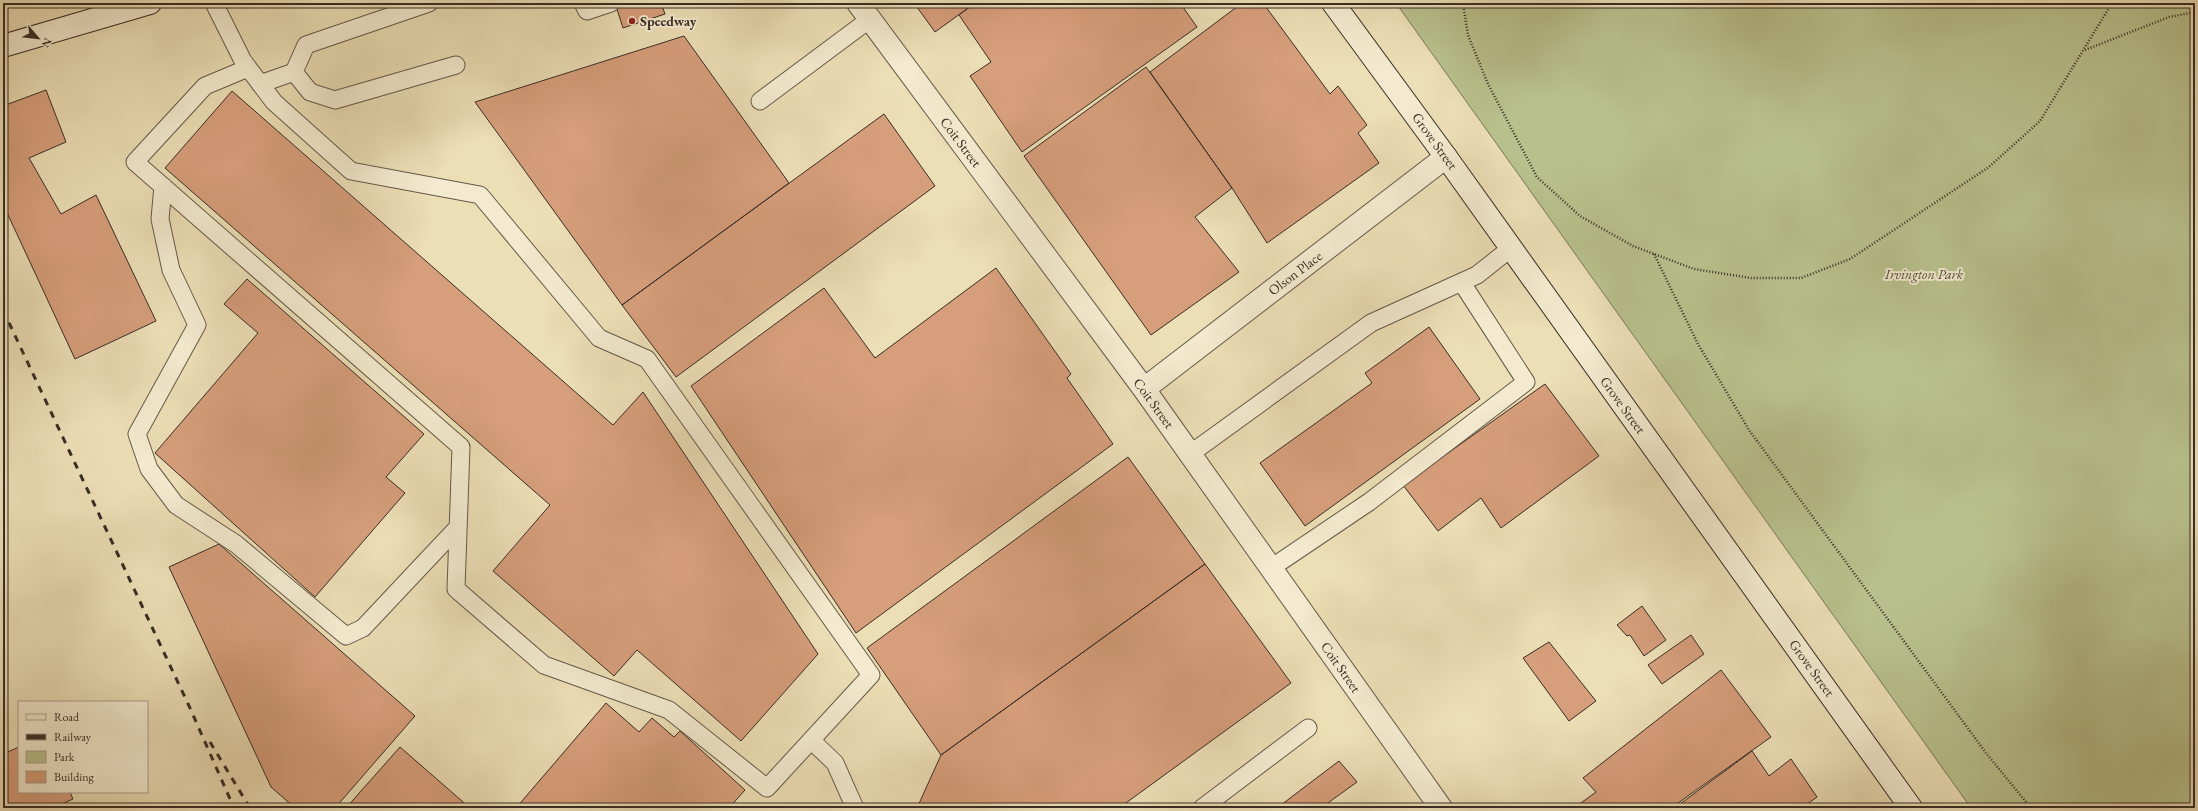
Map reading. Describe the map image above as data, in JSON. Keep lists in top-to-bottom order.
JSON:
{
  "streets": {
    "street": ["Grove Street", "Coit Street", "Olson Place"]
  },
  "crossings": [
    ["Grove Street", "Olson Place"],
    ["Coit Street", "Olson Place"]
  ],
  "parks": ["Irvington Park"],
  "places": ["Speedway"],
  "legend": [
    "Road",
    "Railway",
    "Park",
    "Building"
  ],
  "north": "bottom right"
}
